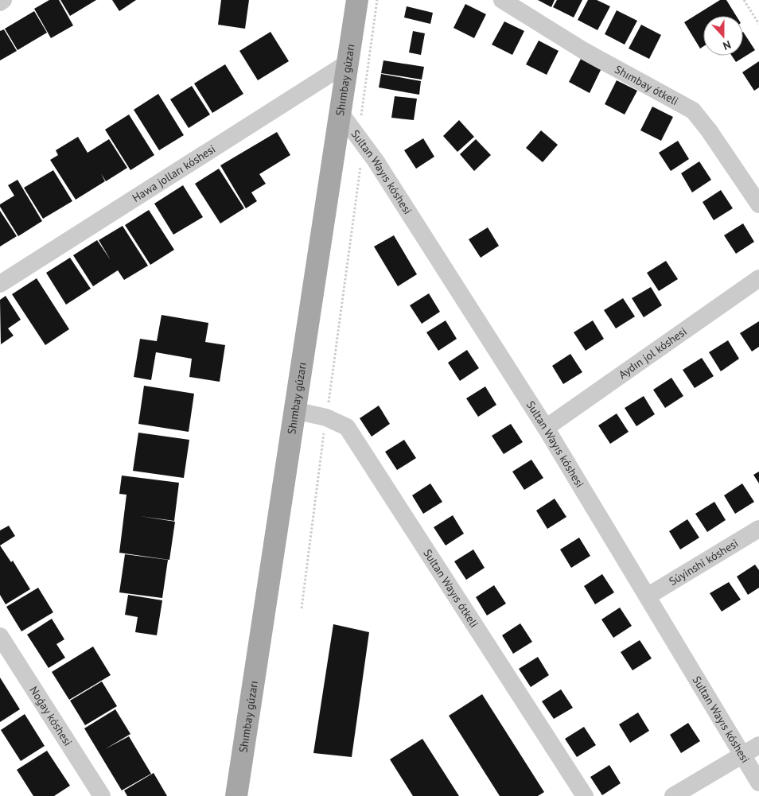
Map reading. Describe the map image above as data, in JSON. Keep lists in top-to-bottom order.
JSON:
{
  "streets": {
    "main road": ["Shımbay gúzarı"],
    "street": [
      "Shımbay ótkeli",
      "Sultan Wayıs kóshesi",
      "Hawa jolları kóshesi",
      "Aydın jol kóshesi",
      "Súyinshi kóshesi",
      "Sultan Wayıs ótkeli",
      "Noǵay kóshesi"
    ]
  },
  "crossings": [
    ["Shımbay gúzarı", "Sultan Wayıs kóshesi"],
    ["Shımbay gúzarı", "Hawa jolları kóshesi"],
    ["Shımbay gúzarı", "Sultan Wayıs ótkeli"],
    ["Sultan Wayıs kóshesi", "Aydın jol kóshesi"],
    ["Sultan Wayıs kóshesi", "Súyinshi kóshesi"]
  ],
  "north": "bottom"
}
